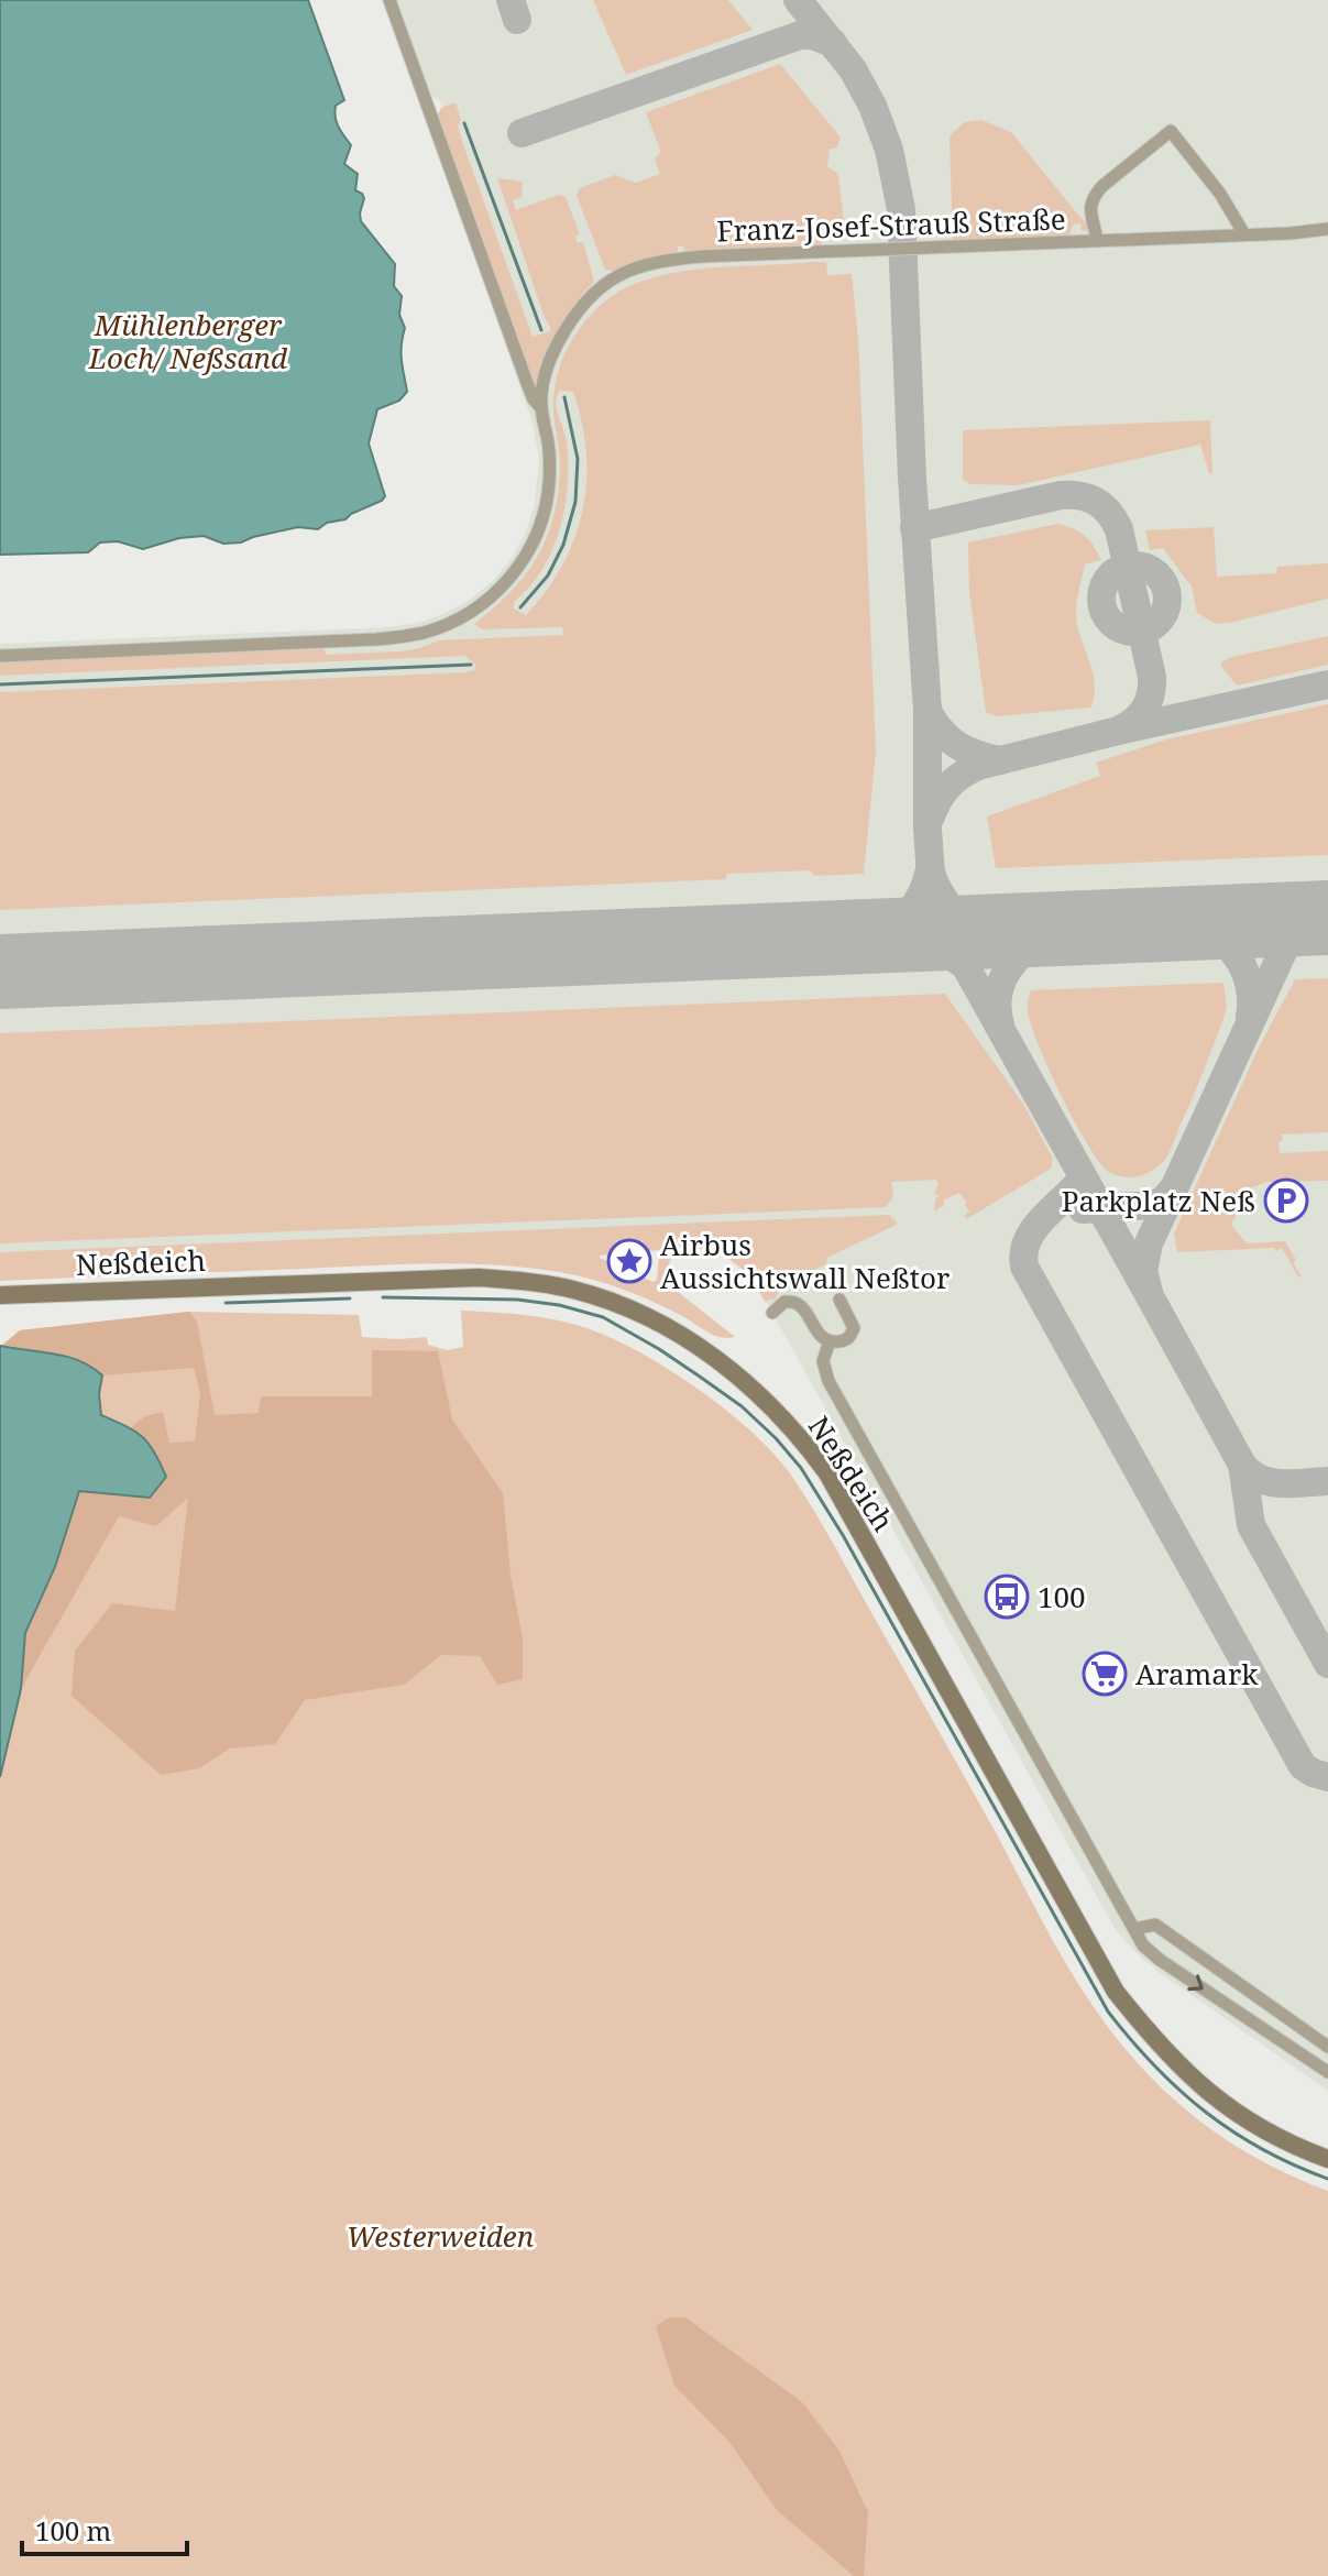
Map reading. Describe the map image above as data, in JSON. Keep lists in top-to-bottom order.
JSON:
{
  "streets": {
    "street": ["Franz-Josef-Strauß Straße", "Neßdeich"]
  },
  "parks": ["Mühlenberger Loch/ Neßsand", "Westerweiden"],
  "places": {
    "parking": ["Parkplatz Neß"],
    "place": ["Airbus Aussichtswall Neßtor"],
    "bus stop": ["100"],
    "supermarket": ["Aramark"]
  },
  "scale_bar": "100 m"
}
